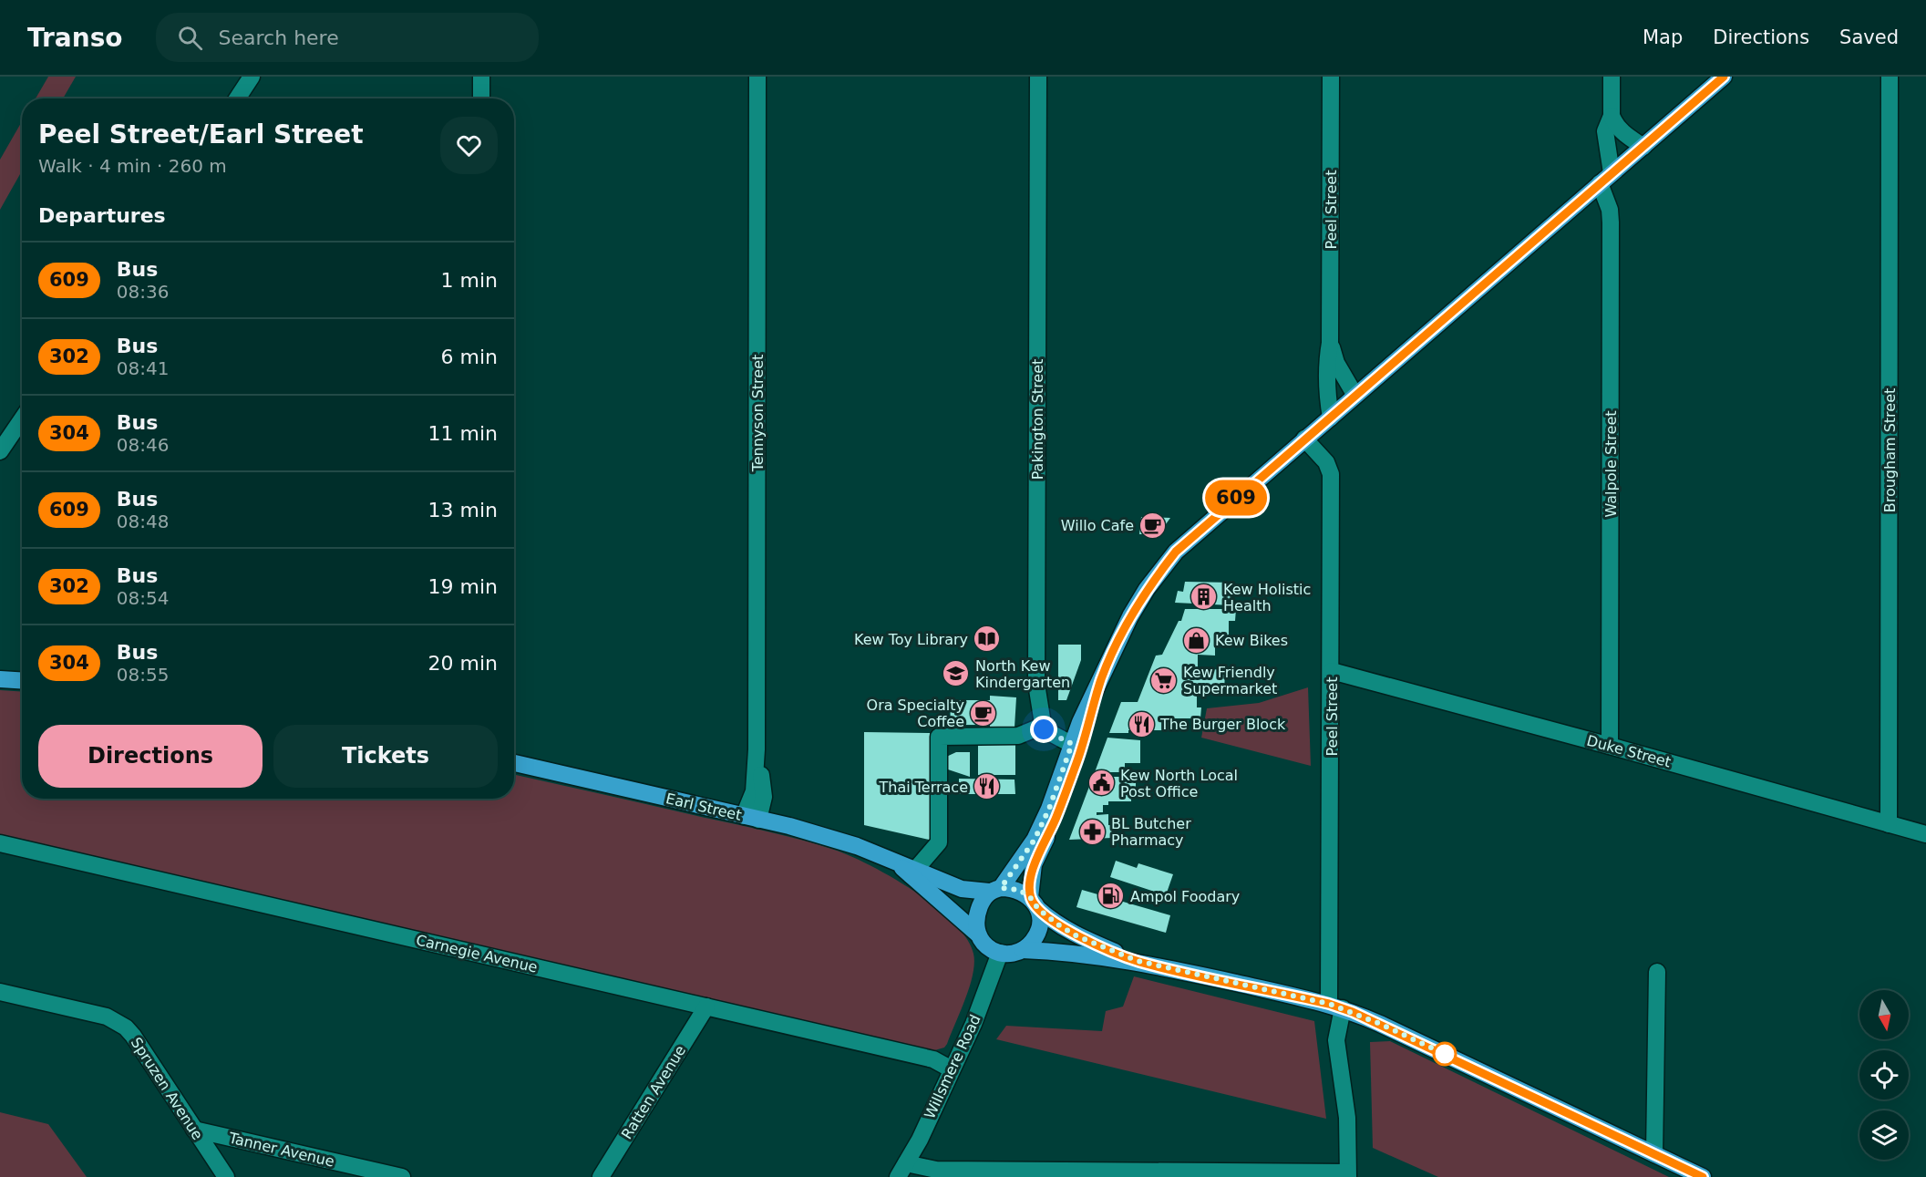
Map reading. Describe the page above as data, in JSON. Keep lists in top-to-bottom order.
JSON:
{
  "streets": {
    "main road": ["Earl Street"],
    "street": [
      "Peel Street",
      "Tennyson Street",
      "Pakington Street",
      "Brougham Street",
      "Walpole Street",
      "Duke Street",
      "Carnegie Avenue",
      "Willsmere Road",
      "Spruzen Avenue",
      "Ratten Avenue",
      "Tanner Avenue"
    ]
  },
  "crossings": [
    ["Peel Street", "Duke Street"],
    ["Tennyson Street", "Earl Street"],
    ["Brougham Street", "Duke Street"],
    ["Walpole Street", "Duke Street"],
    ["Earl Street", "Willsmere Road"],
    ["Carnegie Avenue", "Willsmere Road"],
    ["Carnegie Avenue", "Ratten Avenue"],
    ["Spruzen Avenue", "Tanner Avenue"]
  ],
  "places": {
    "cafe": ["Willo Cafe", "Ora Specialty Coffee"],
    "building": ["Kew Holistic Health"],
    "library": ["Kew Toy Library"],
    "shop": ["Kew Bikes"],
    "school or university": ["North Kew Kindergarten"],
    "supermarket": ["Kew Friendly Supermarket"],
    "restaurant": ["The Burger Block", "Thai Terrace"],
    "public building": ["Kew North Local Post Office"],
    "pharmacy": ["BL Butcher Pharmacy"],
    "fuel station": ["Ampol Foodary"]
  },
  "lines": ["bus line 609"],
  "north": "bottom",
  "page": {
    "header": "Transo",
    "search": "Search here",
    "nav": ["Map", "Directions", "Saved"],
    "on_map": "609",
    "heading": [
      ["Peel Street/Earl Street", "Walk · 4 min · 260 m"],
      "Departures"
    ],
    "list": [
      {
        "mark": "609",
        "name": "Bus",
        "note": "08:36",
        "value": "1 min"
      },
      {
        "mark": "302",
        "name": "Bus",
        "note": "08:41",
        "value": "6 min"
      },
      {
        "mark": "304",
        "name": "Bus",
        "note": "08:46",
        "value": "11 min"
      },
      {
        "mark": "609",
        "name": "Bus",
        "note": "08:48",
        "value": "13 min"
      },
      {
        "mark": "302",
        "name": "Bus",
        "note": "08:54",
        "value": "19 min"
      },
      {
        "mark": "304",
        "name": "Bus",
        "note": "08:55",
        "value": "20 min"
      }
    ],
    "buttons": ["Directions", "Tickets"]
  }
}
